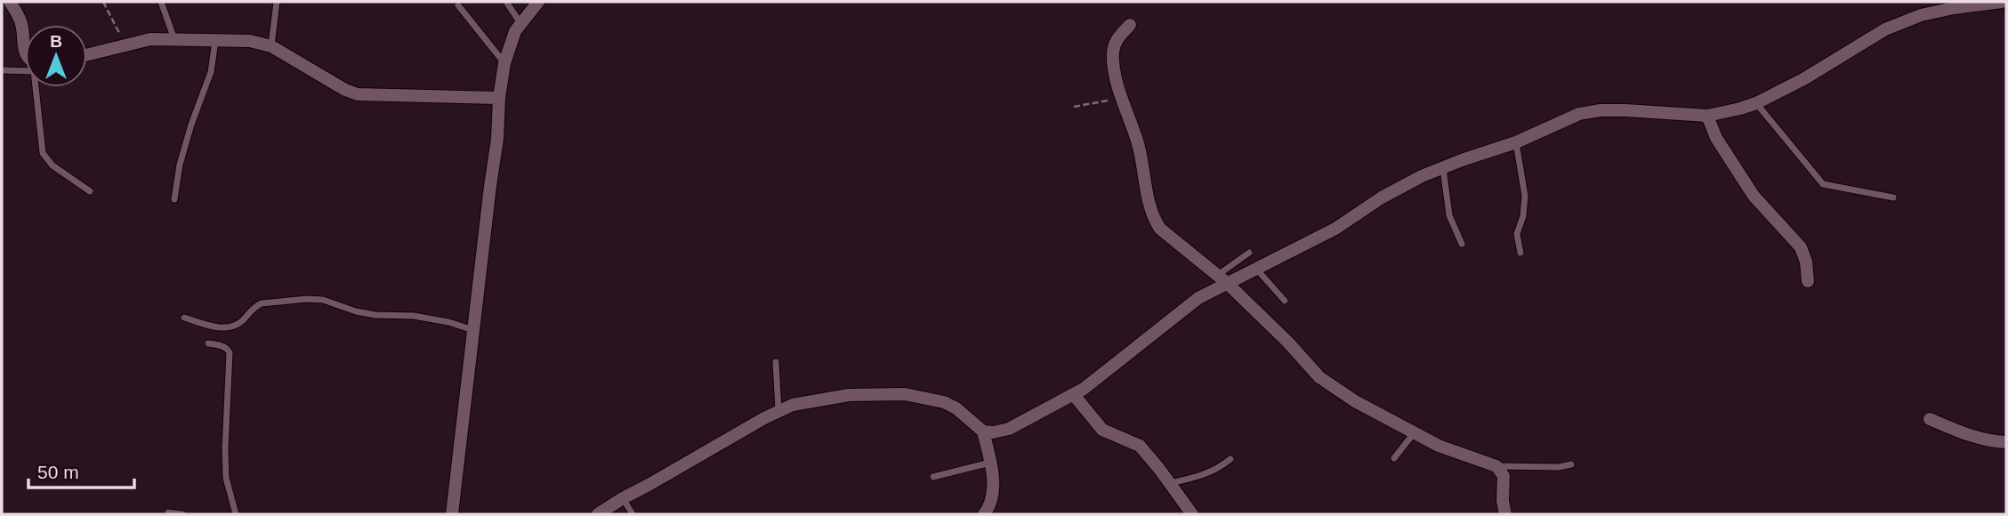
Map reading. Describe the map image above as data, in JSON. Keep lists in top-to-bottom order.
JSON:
{
  "scale_bar": "50 m",
  "north": "top"
}
